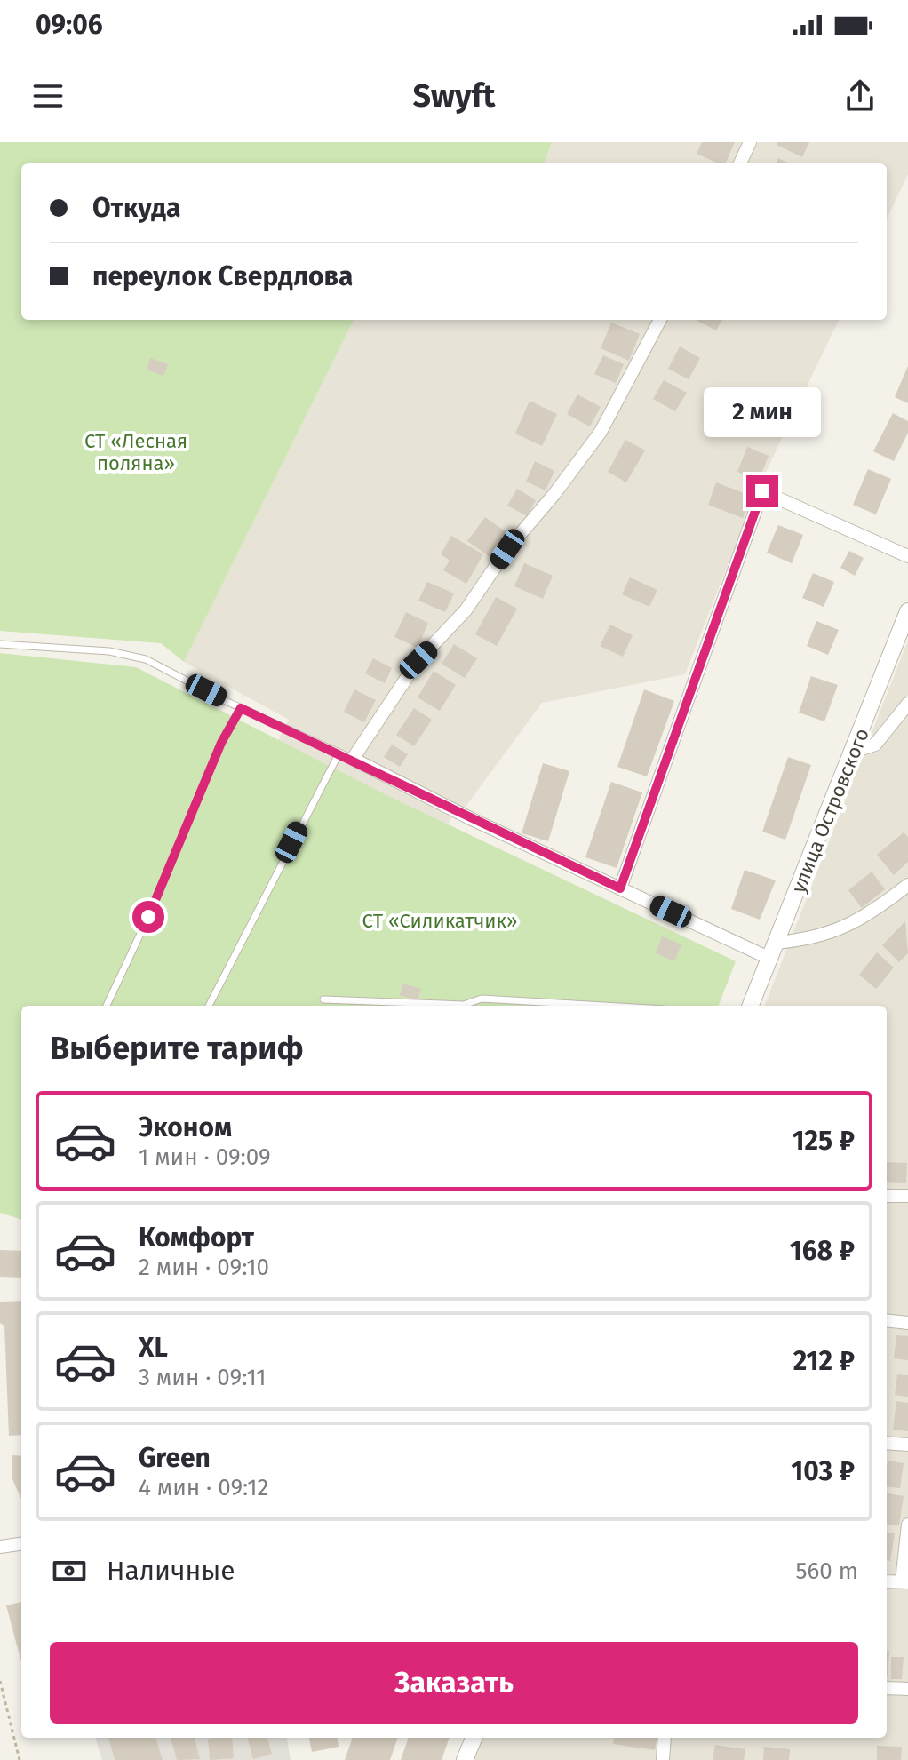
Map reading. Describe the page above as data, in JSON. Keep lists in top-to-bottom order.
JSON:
{
  "streets": {
    "street": ["улица Островского"]
  },
  "parks": ["СТ «Лесная поляна»", "СТ «Силикатчик»"],
  "page": {
    "status": "09:06",
    "header": "Swyft",
    "banner": ["Откуда", "переулок Свердлова"],
    "bubble": "2 мин",
    "heading": "Выберите тариф",
    "list": [
      {
        "name": "Эконом",
        "note": "1 мин · 09:09",
        "value": "125 ₽"
      },
      {
        "name": "Комфорт",
        "note": "2 мин · 09:10",
        "value": "168 ₽"
      },
      {
        "name": "XL",
        "note": "3 мин · 09:11",
        "value": "212 ₽"
      },
      {
        "name": "Green",
        "note": "4 мин · 09:12",
        "value": "103 ₽"
      }
    ],
    "pay": ["Наличные", "560 m"],
    "buttons": "Заказать"
  }
}
